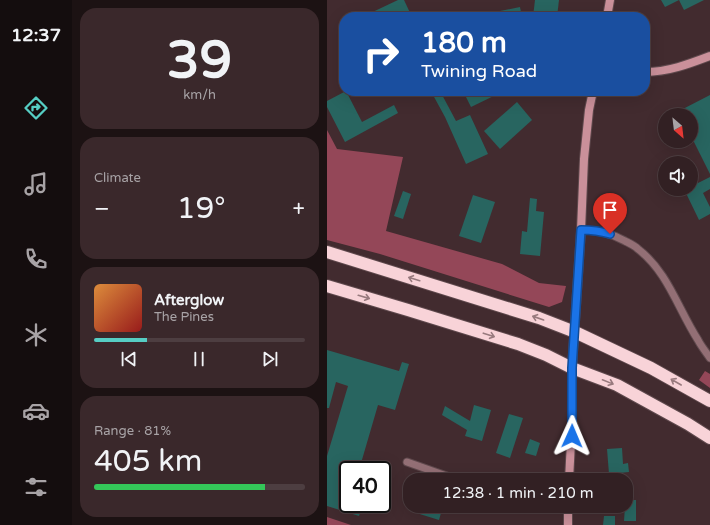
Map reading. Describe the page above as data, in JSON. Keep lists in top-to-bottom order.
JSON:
{
  "north": "bottom right",
  "page": {
    "tabs": "12:37",
    "tile": [
      ["39", "km/h"],
      "Climate",
      ["Range · 81%", "405 km"]
    ],
    "turn": ["180 m", "Twining Road"],
    "heat": ["−", "19°", "+"],
    "song": ["Afterglow", "The Pines"],
    "limit": "40",
    "trip": "12:38 · 1 min · 210 m"
  }
}
